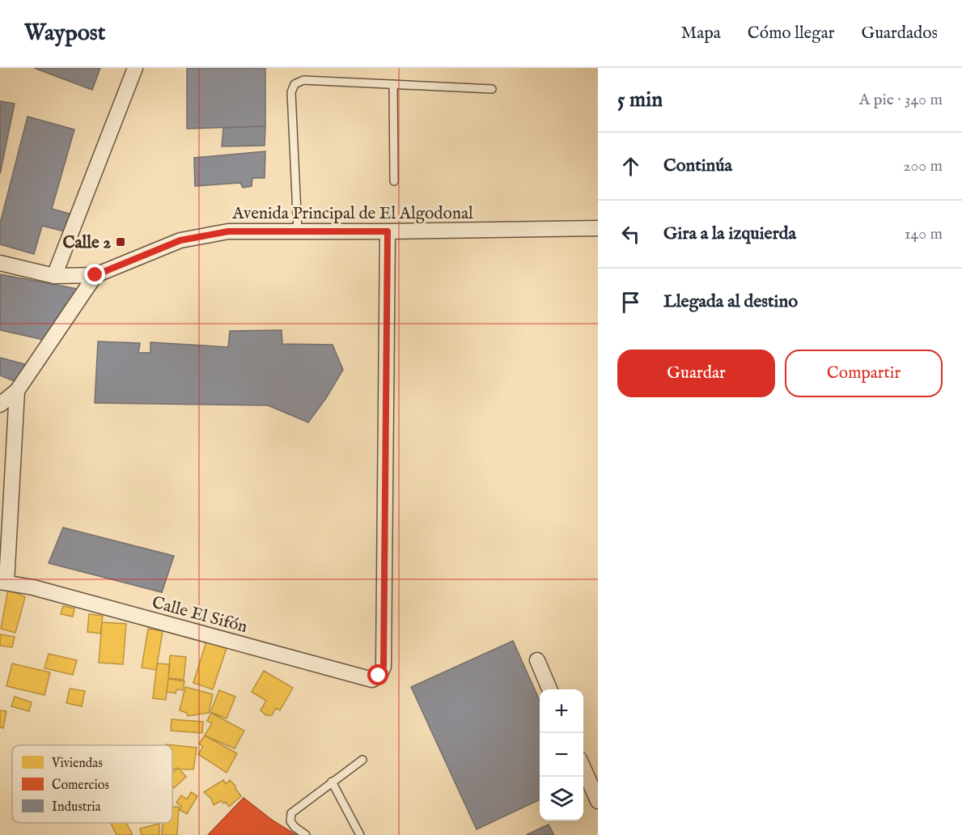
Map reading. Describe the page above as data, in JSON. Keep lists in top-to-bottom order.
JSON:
{
  "streets": {
    "street": ["Avenida Principal de El Algodonal", "Calle El Sifón"]
  },
  "crossings": [
    ["Avenida Principal de El Algodonal", "Calle El Sifón"]
  ],
  "places": {
    "transit": ["Calle 2"]
  },
  "legend": ["Viviendas", "Comercios", "Industria"],
  "page": {
    "header": "Waypost",
    "nav": ["Mapa", "Cómo llegar", "Guardados"],
    "heading": ["5 min", "A pie · 340 m"],
    "list": [
      ["Continúa", "200 m"],
      ["Gira a la izquierda", "140 m"],
      "Llegada al destino"
    ],
    "buttons": ["Guardar", "Compartir"],
    "map_buttons": ["+", "−"]
  }
}
